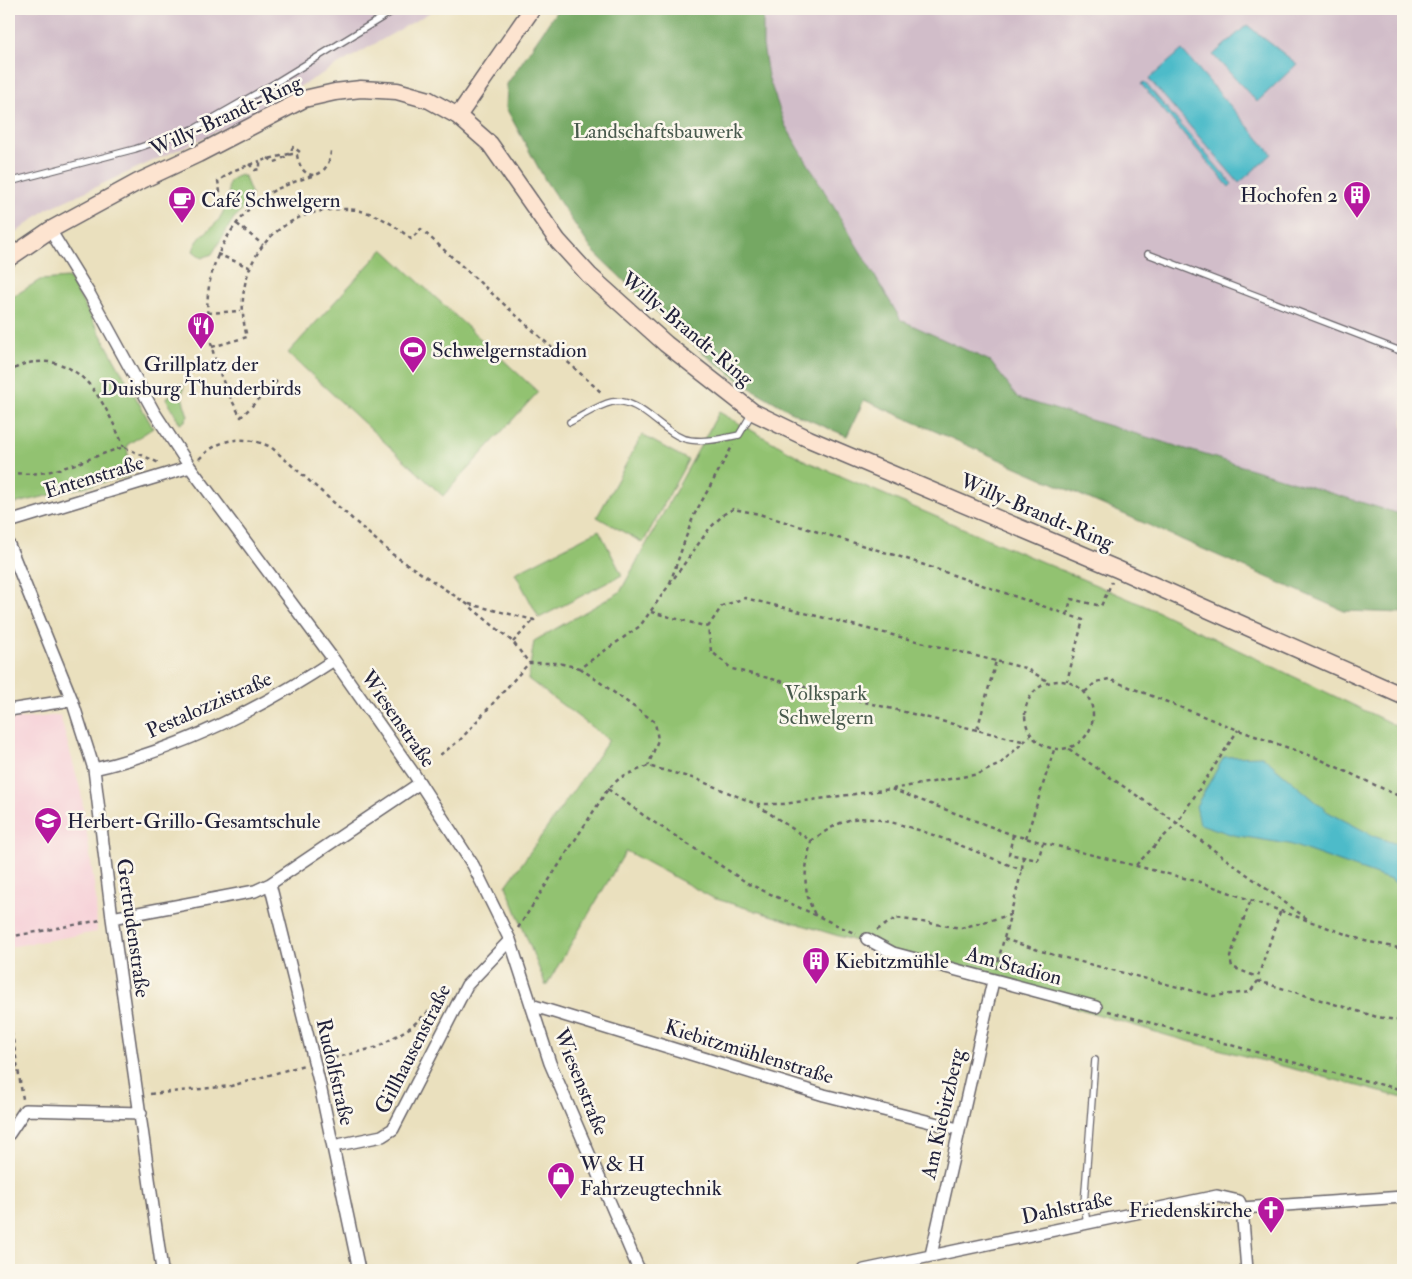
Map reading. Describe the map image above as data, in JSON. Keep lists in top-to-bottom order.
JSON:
{
  "streets": {
    "main road": ["Willy-Brandt-Ring"],
    "street": [
      "Entenstraße",
      "Pestalozzistraße",
      "Wiesenstraße",
      "Gertrudenstraße",
      "Am Stadion",
      "Gillhausenstraße",
      "Kiebitzmühlenstraße",
      "Rudolfstraße",
      "Am Kiebitzberg",
      "Dahlstraße"
    ]
  },
  "crossings": [
    ["Willy-Brandt-Ring", "Wiesenstraße"],
    ["Entenstraße", "Wiesenstraße"],
    ["Pestalozzistraße", "Wiesenstraße"],
    ["Pestalozzistraße", "Gertrudenstraße"],
    ["Wiesenstraße", "Gillhausenstraße"],
    ["Wiesenstraße", "Kiebitzmühlenstraße"],
    ["Am Stadion", "Am Kiebitzberg"],
    ["Gillhausenstraße", "Rudolfstraße"],
    ["Kiebitzmühlenstraße", "Am Kiebitzberg"],
    ["Am Kiebitzberg", "Dahlstraße"]
  ],
  "parks": ["Landschaftsbauwerk", "Volkspark Schwelgern"],
  "places": {
    "building": ["Hochofen 2", "Kiebitzmühle"],
    "cafe": ["Café Schwelgern"],
    "restaurant": ["Grillplatz der Duisburg Thunderbirds"],
    "sports": ["Schwelgernstadion"],
    "school or university": ["Herbert-Grillo-Gesamtschule"],
    "shop": ["W & H Fahrzeugtechnik"],
    "church": ["Friedenskirche"]
  }
}
